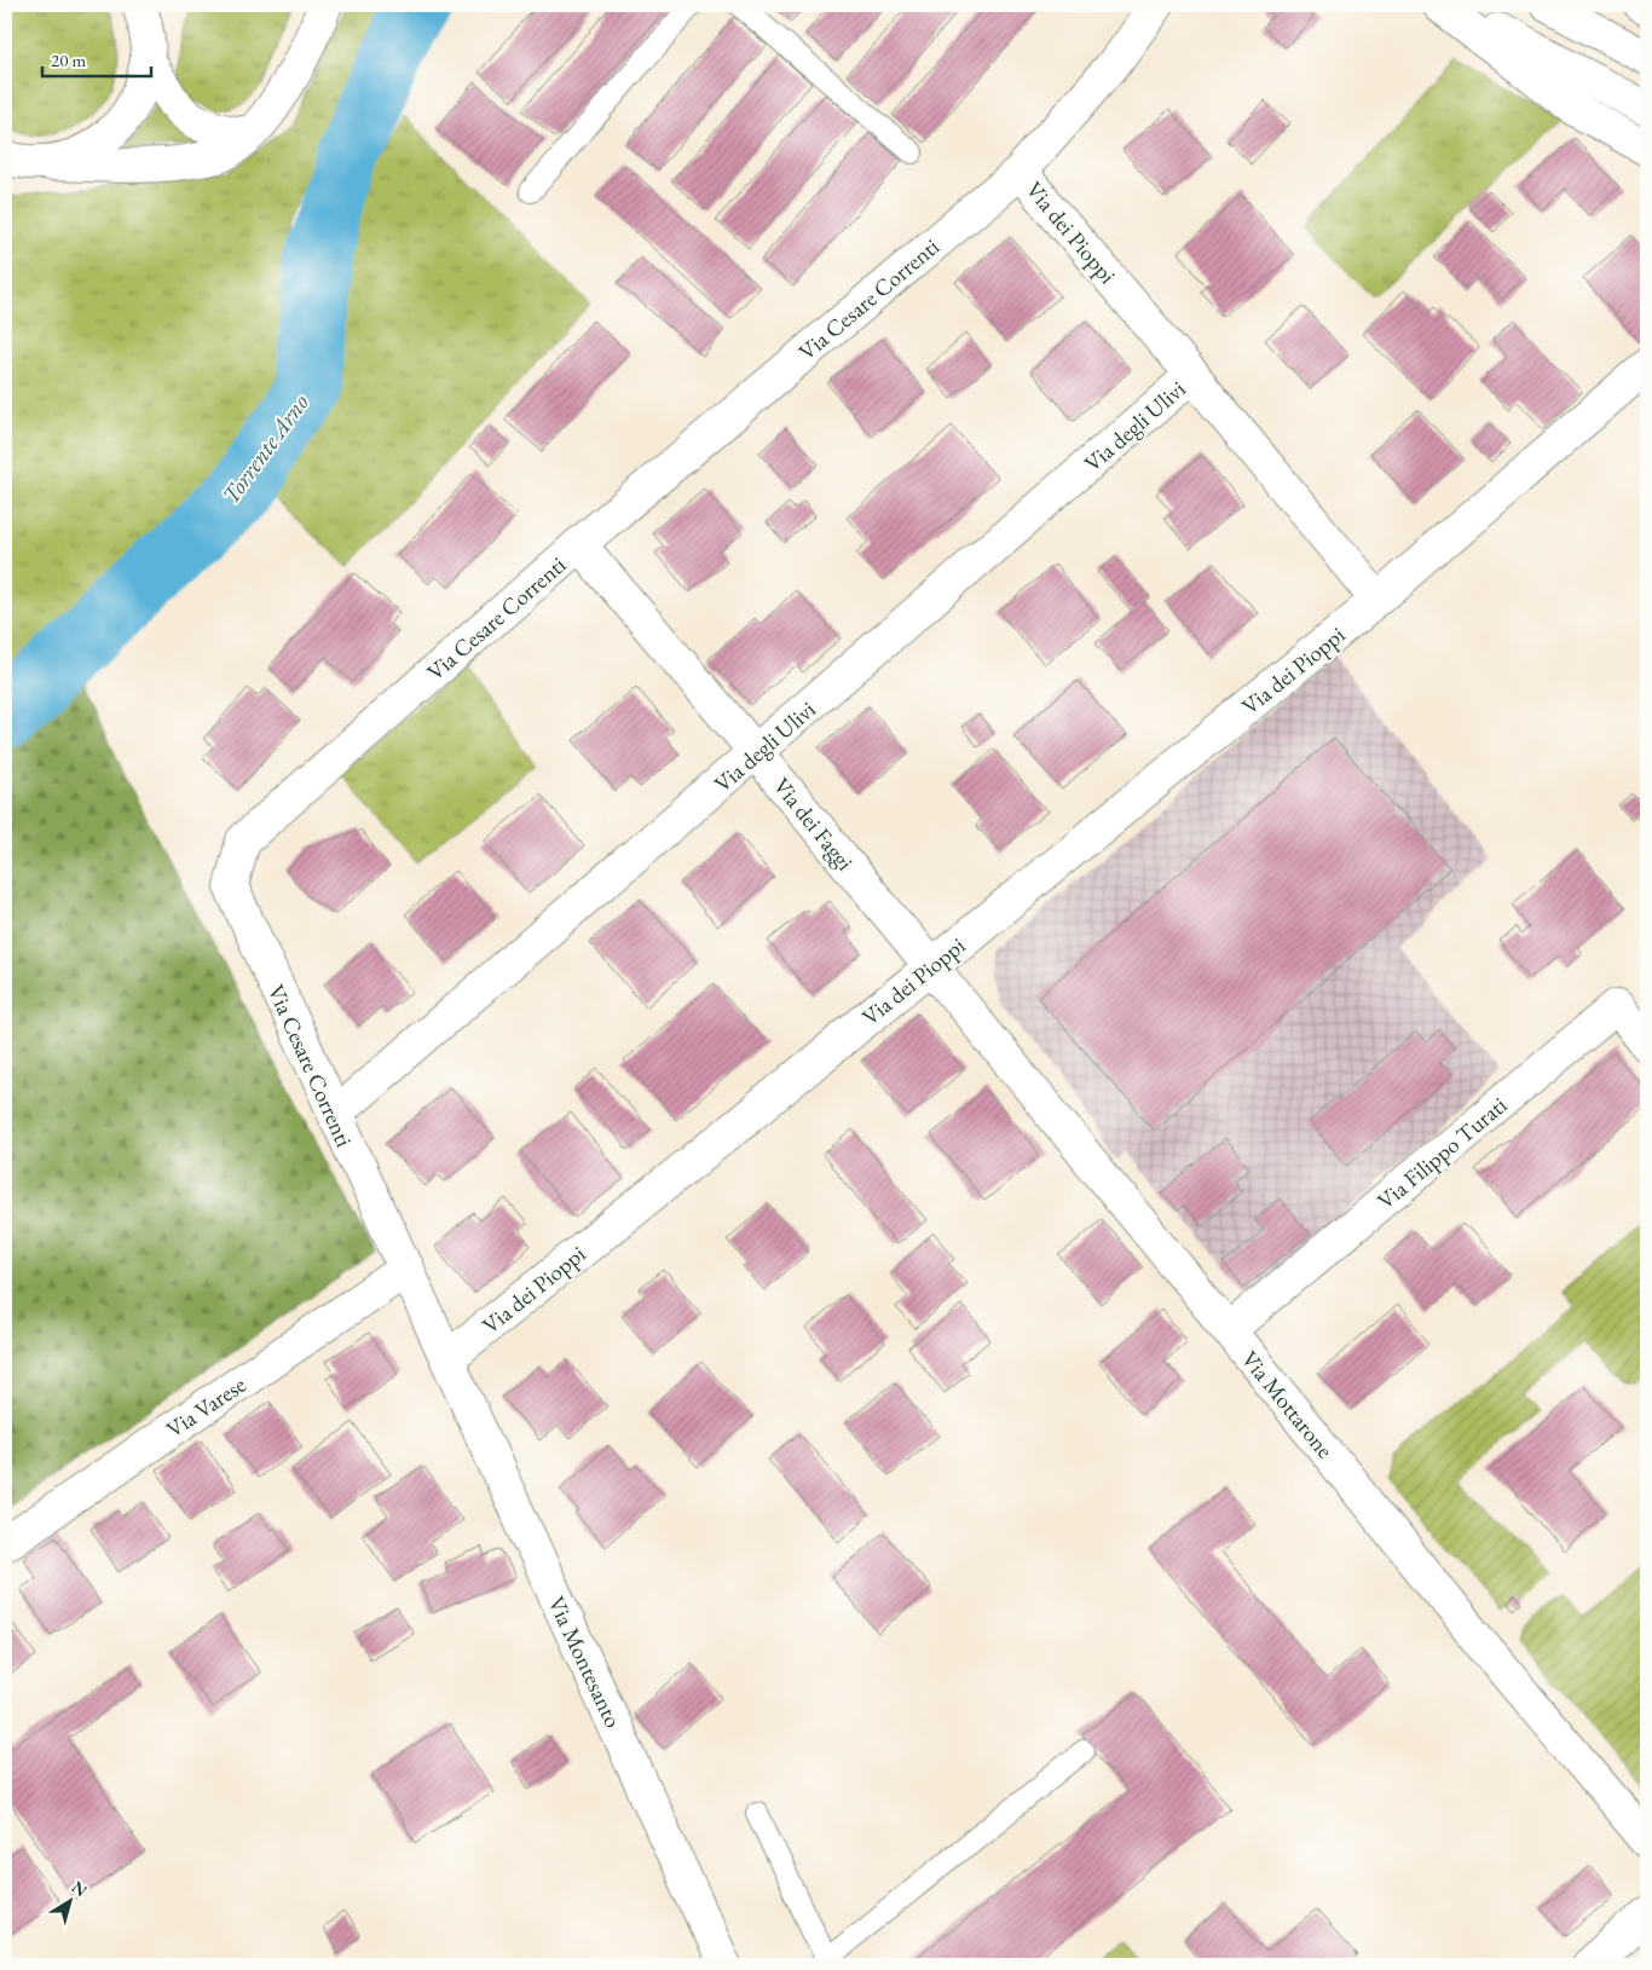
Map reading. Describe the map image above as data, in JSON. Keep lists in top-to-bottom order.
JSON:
{
  "streets": {
    "main road": [
      "Via dei Pioppi",
      "Via Cesare Correnti",
      "Via degli Ulivi",
      "Via dei Faggi",
      "Via Filippo Turati",
      "Via Mottarone",
      "Via Varese",
      "Via Montesanto"
    ]
  },
  "crossings": [
    ["Via dei Pioppi", "Via Cesare Correnti"],
    ["Via dei Pioppi", "Via degli Ulivi"],
    ["Via dei Pioppi", "Via dei Faggi"],
    ["Via dei Pioppi", "Via Mottarone"],
    ["Via dei Pioppi", "Via Montesanto"],
    ["Via Cesare Correnti", "Via degli Ulivi"],
    ["Via Cesare Correnti", "Via dei Faggi"],
    ["Via Cesare Correnti", "Via Varese"],
    ["Via Cesare Correnti", "Via Montesanto"],
    ["Via degli Ulivi", "Via dei Faggi"],
    ["Via dei Faggi", "Via Mottarone"],
    ["Via Filippo Turati", "Via Mottarone"]
  ],
  "water": ["Torrente Arno"],
  "scale_bar": "20 m",
  "north": "top right"
}
